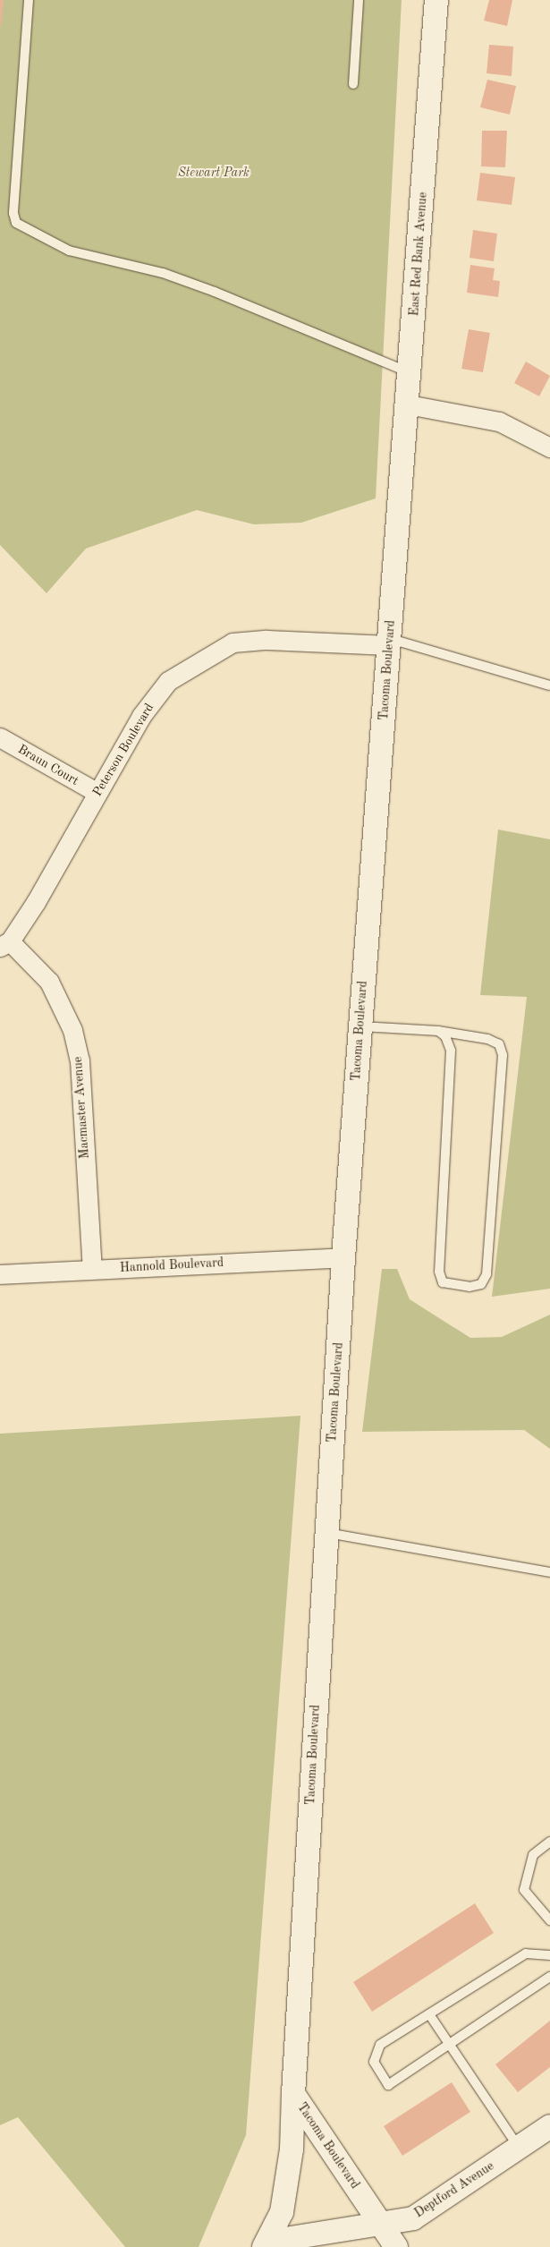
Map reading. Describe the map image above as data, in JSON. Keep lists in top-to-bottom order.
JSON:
{
  "streets": {
    "street": [
      "East Red Bank Avenue",
      "Tacoma Boulevard",
      "Peterson Boulevard",
      "Braun Court",
      "Macmaster Avenue",
      "Hannold Boulevard",
      "Deptford Avenue"
    ]
  },
  "crossings": [
    ["East Red Bank Avenue", "Tacoma Boulevard"],
    ["Tacoma Boulevard", "Peterson Boulevard"],
    ["Tacoma Boulevard", "Hannold Boulevard"],
    ["Tacoma Boulevard", "Deptford Avenue"],
    ["Peterson Boulevard", "Braun Court"],
    ["Peterson Boulevard", "Macmaster Avenue"],
    ["Macmaster Avenue", "Hannold Boulevard"]
  ],
  "parks": ["Stewart Park"]
}
